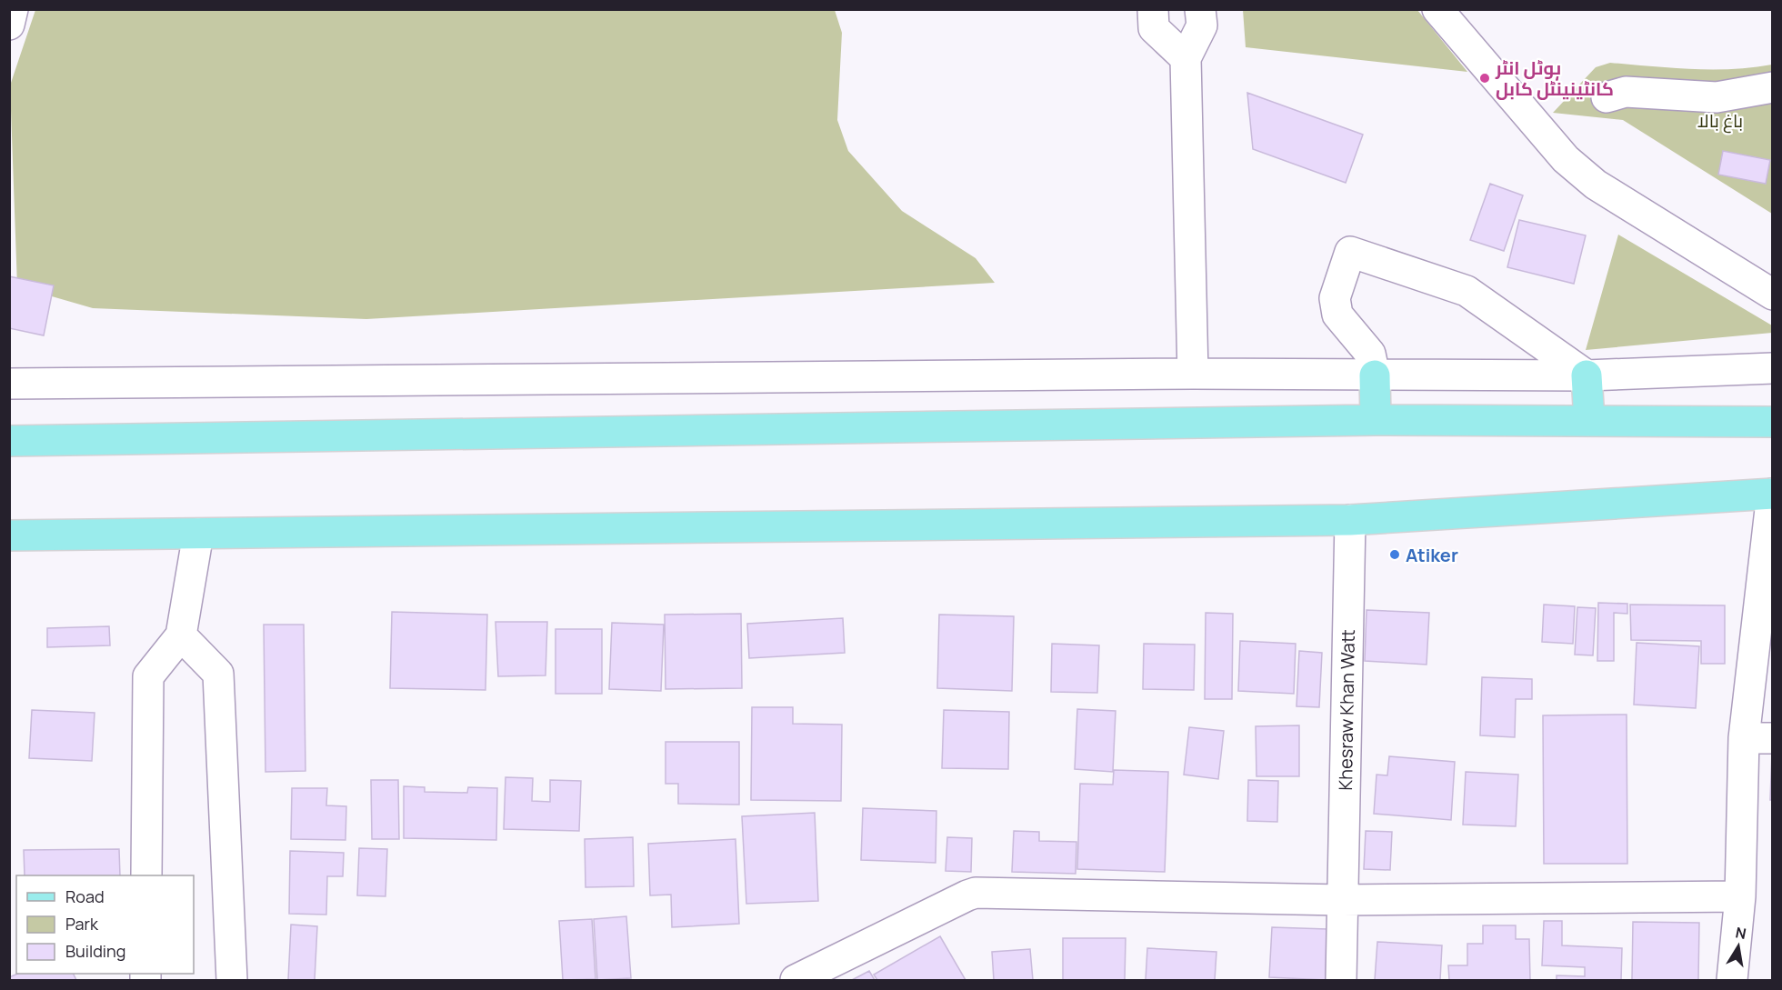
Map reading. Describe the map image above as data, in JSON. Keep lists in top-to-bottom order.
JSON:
{
  "streets": {
    "street": ["Khesraw Khan Watt"]
  },
  "parks": ["باغ بالا"],
  "places": ["ہوٹل انٹر کانٹینینٹل کابل", "Atiker"],
  "legend": ["Road", "Park", "Building"],
  "north": "top"
}
